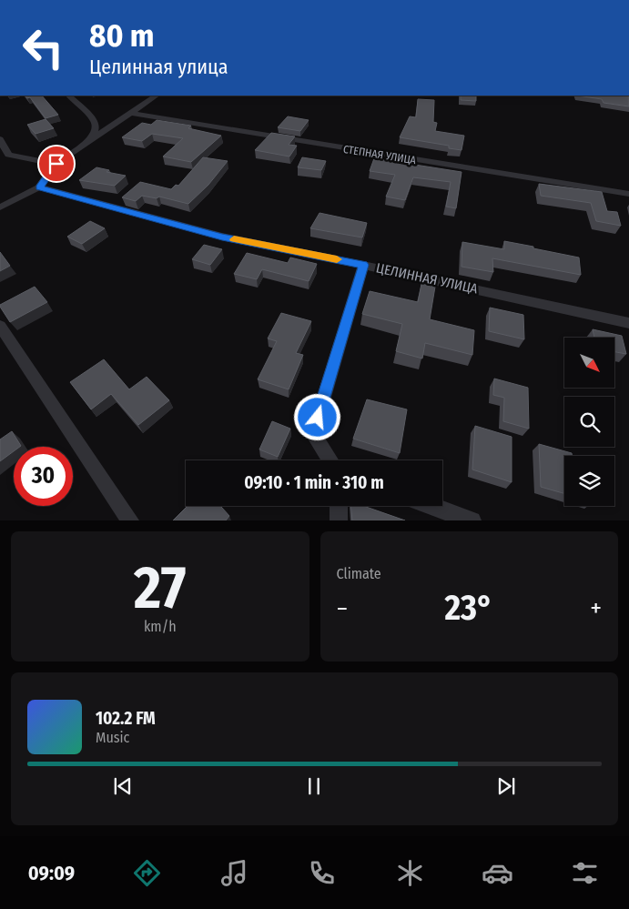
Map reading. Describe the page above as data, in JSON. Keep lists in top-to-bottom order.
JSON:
{
  "streets": {
    "street": ["СТЕПНАЯ УЛИЦА", "ЦЕЛИННАЯ УЛИЦА"]
  },
  "north": "bottom right",
  "page": {
    "turn": ["80 m", "Целинная улица"],
    "limit": "30",
    "trip": "09:10 · 1 min · 310 m",
    "tile": [
      ["27", "km/h"],
      "Climate"
    ],
    "heat": ["−", "23°", "+"],
    "song": ["102.2 FM", "Music"],
    "tabs": "09:09"
  }
}
